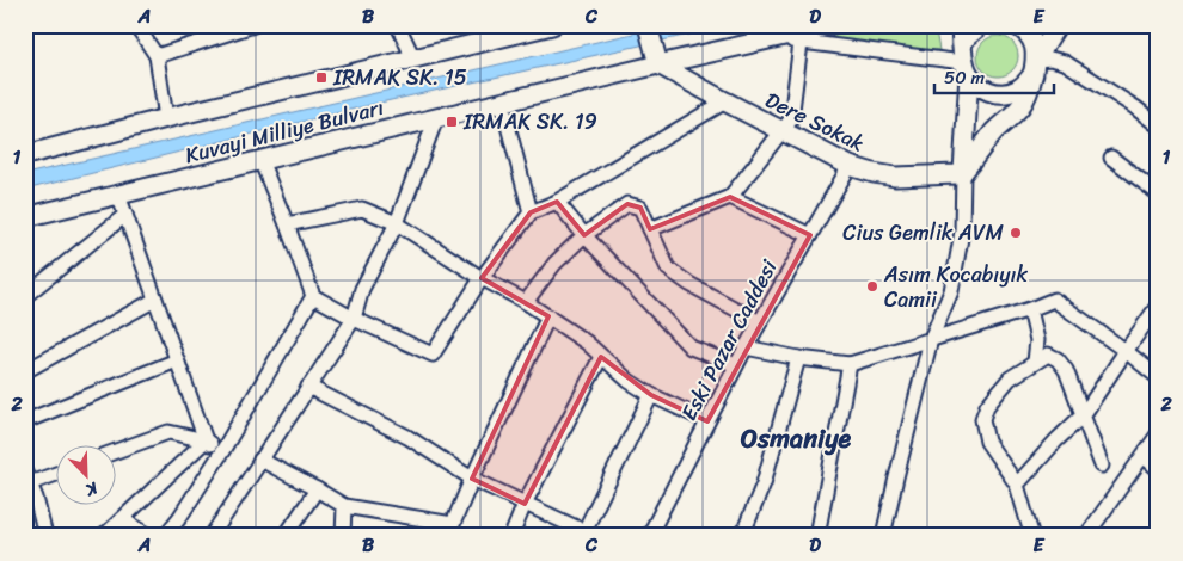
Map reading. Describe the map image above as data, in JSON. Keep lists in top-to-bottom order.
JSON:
{
  "streets": {
    "main road": ["Dere Sokak", "Kuvayi Milliye Bulvarı"],
    "street": ["Eski Pazar Caddesi"]
  },
  "crossings": [
    ["Dere Sokak", "Kuvayi Milliye Bulvarı"],
    ["Dere Sokak", "Eski Pazar Caddesi"]
  ],
  "districts": ["Osmaniye"],
  "places": {
    "transit": ["IRMAK SK. 15", "IRMAK SK. 19"],
    "other": ["Cius Gemlik AVM", "Asım Kocabıyık Camii"]
  },
  "scale_bar": "50 m",
  "north": "bottom right",
  "grid": {
    "columns": [
      "A",
      "B",
      "C",
      "D",
      "E"
    ],
    "rows": ["1", "2"]
  }
}
